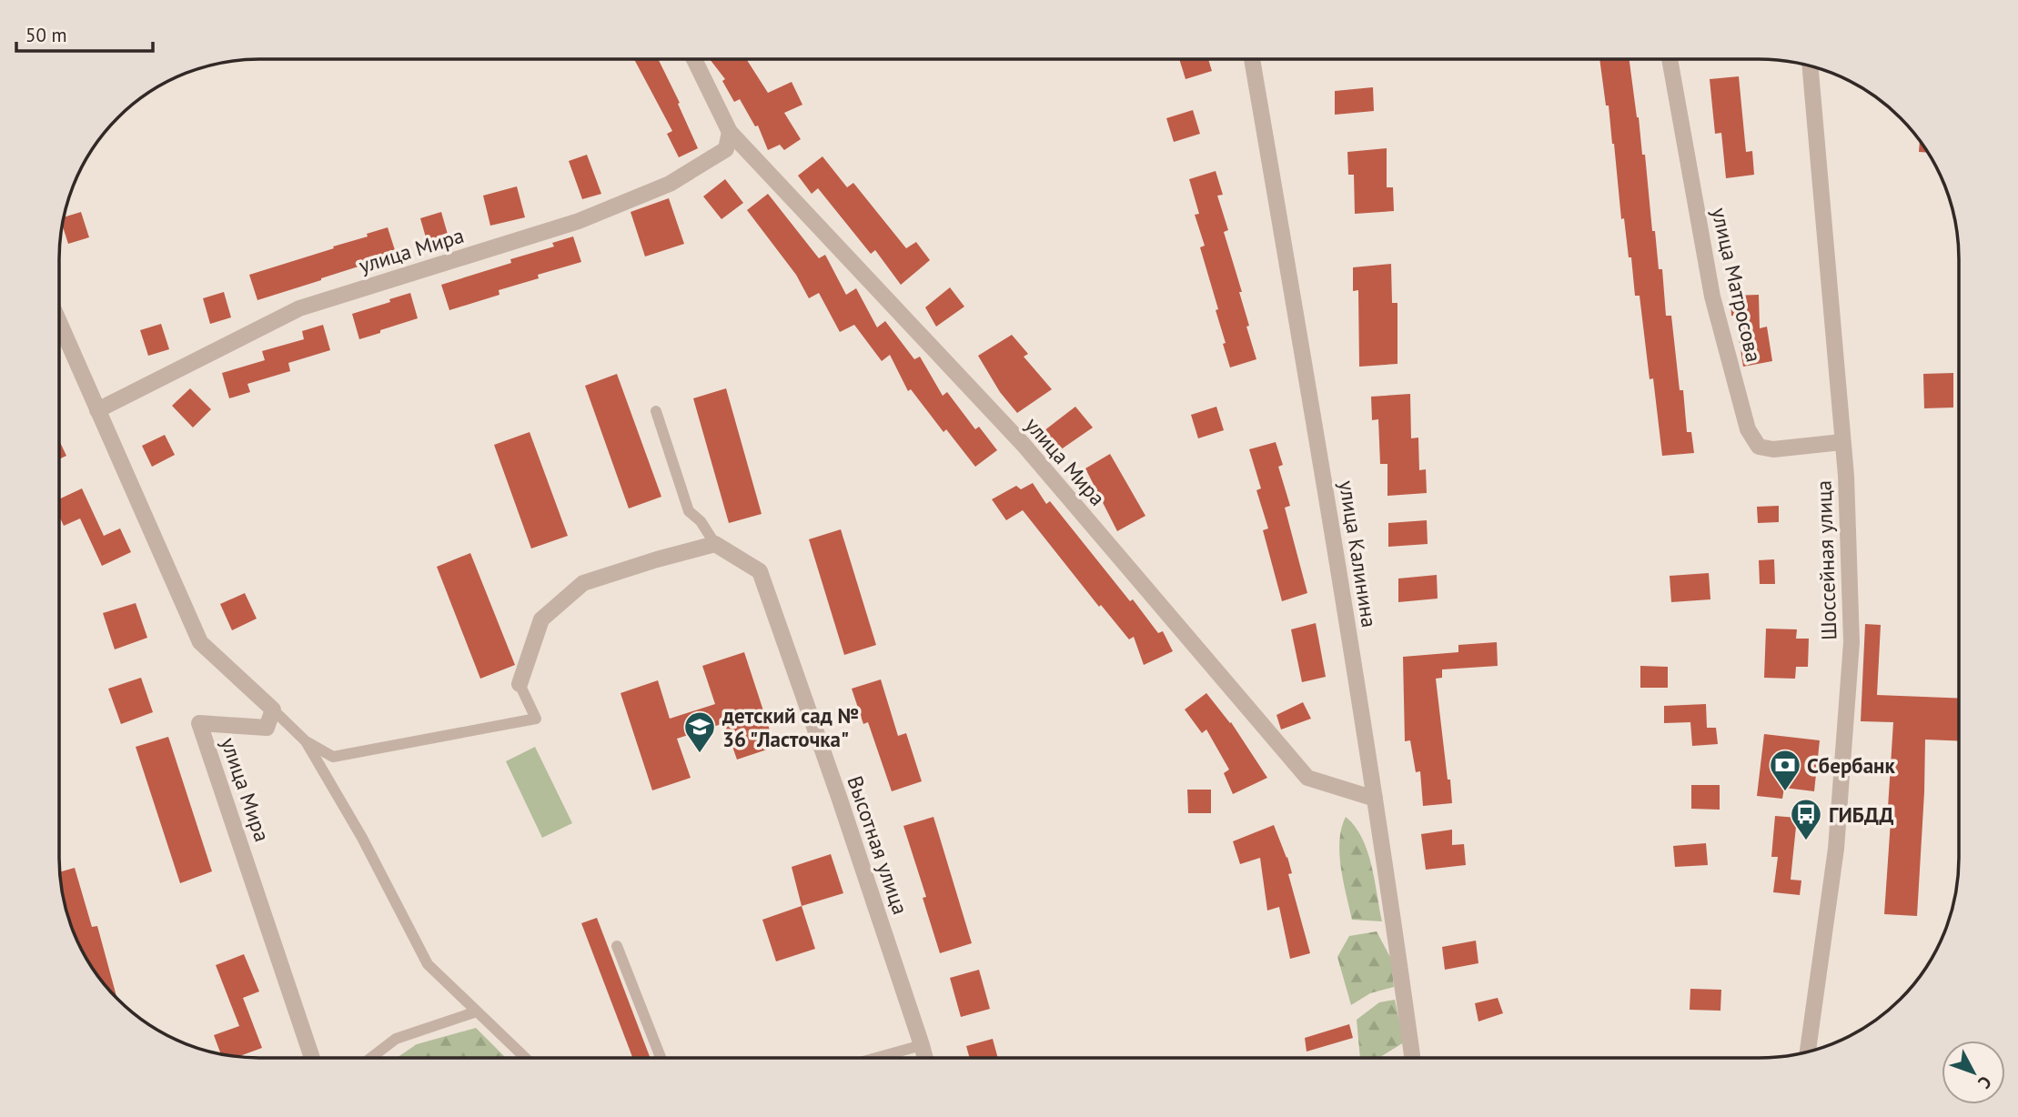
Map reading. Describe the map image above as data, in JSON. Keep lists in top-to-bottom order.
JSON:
{
  "streets": {
    "street": [
      "улица Мира",
      "улица Матросова",
      "улица Калинина",
      "Шоссейная улица",
      "Высотная улица"
    ]
  },
  "crossings": [
    ["улица Мира", "улица Калинина"],
    ["улица Матросова", "Шоссейная улица"]
  ],
  "places": {
    "school or university": ["детский сад № 36 \"Ласточка\""],
    "bank": ["Сбербанк"],
    "bus stop": ["ГИБДД"]
  },
  "scale_bar": "50 m",
  "north": "bottom right"
}
